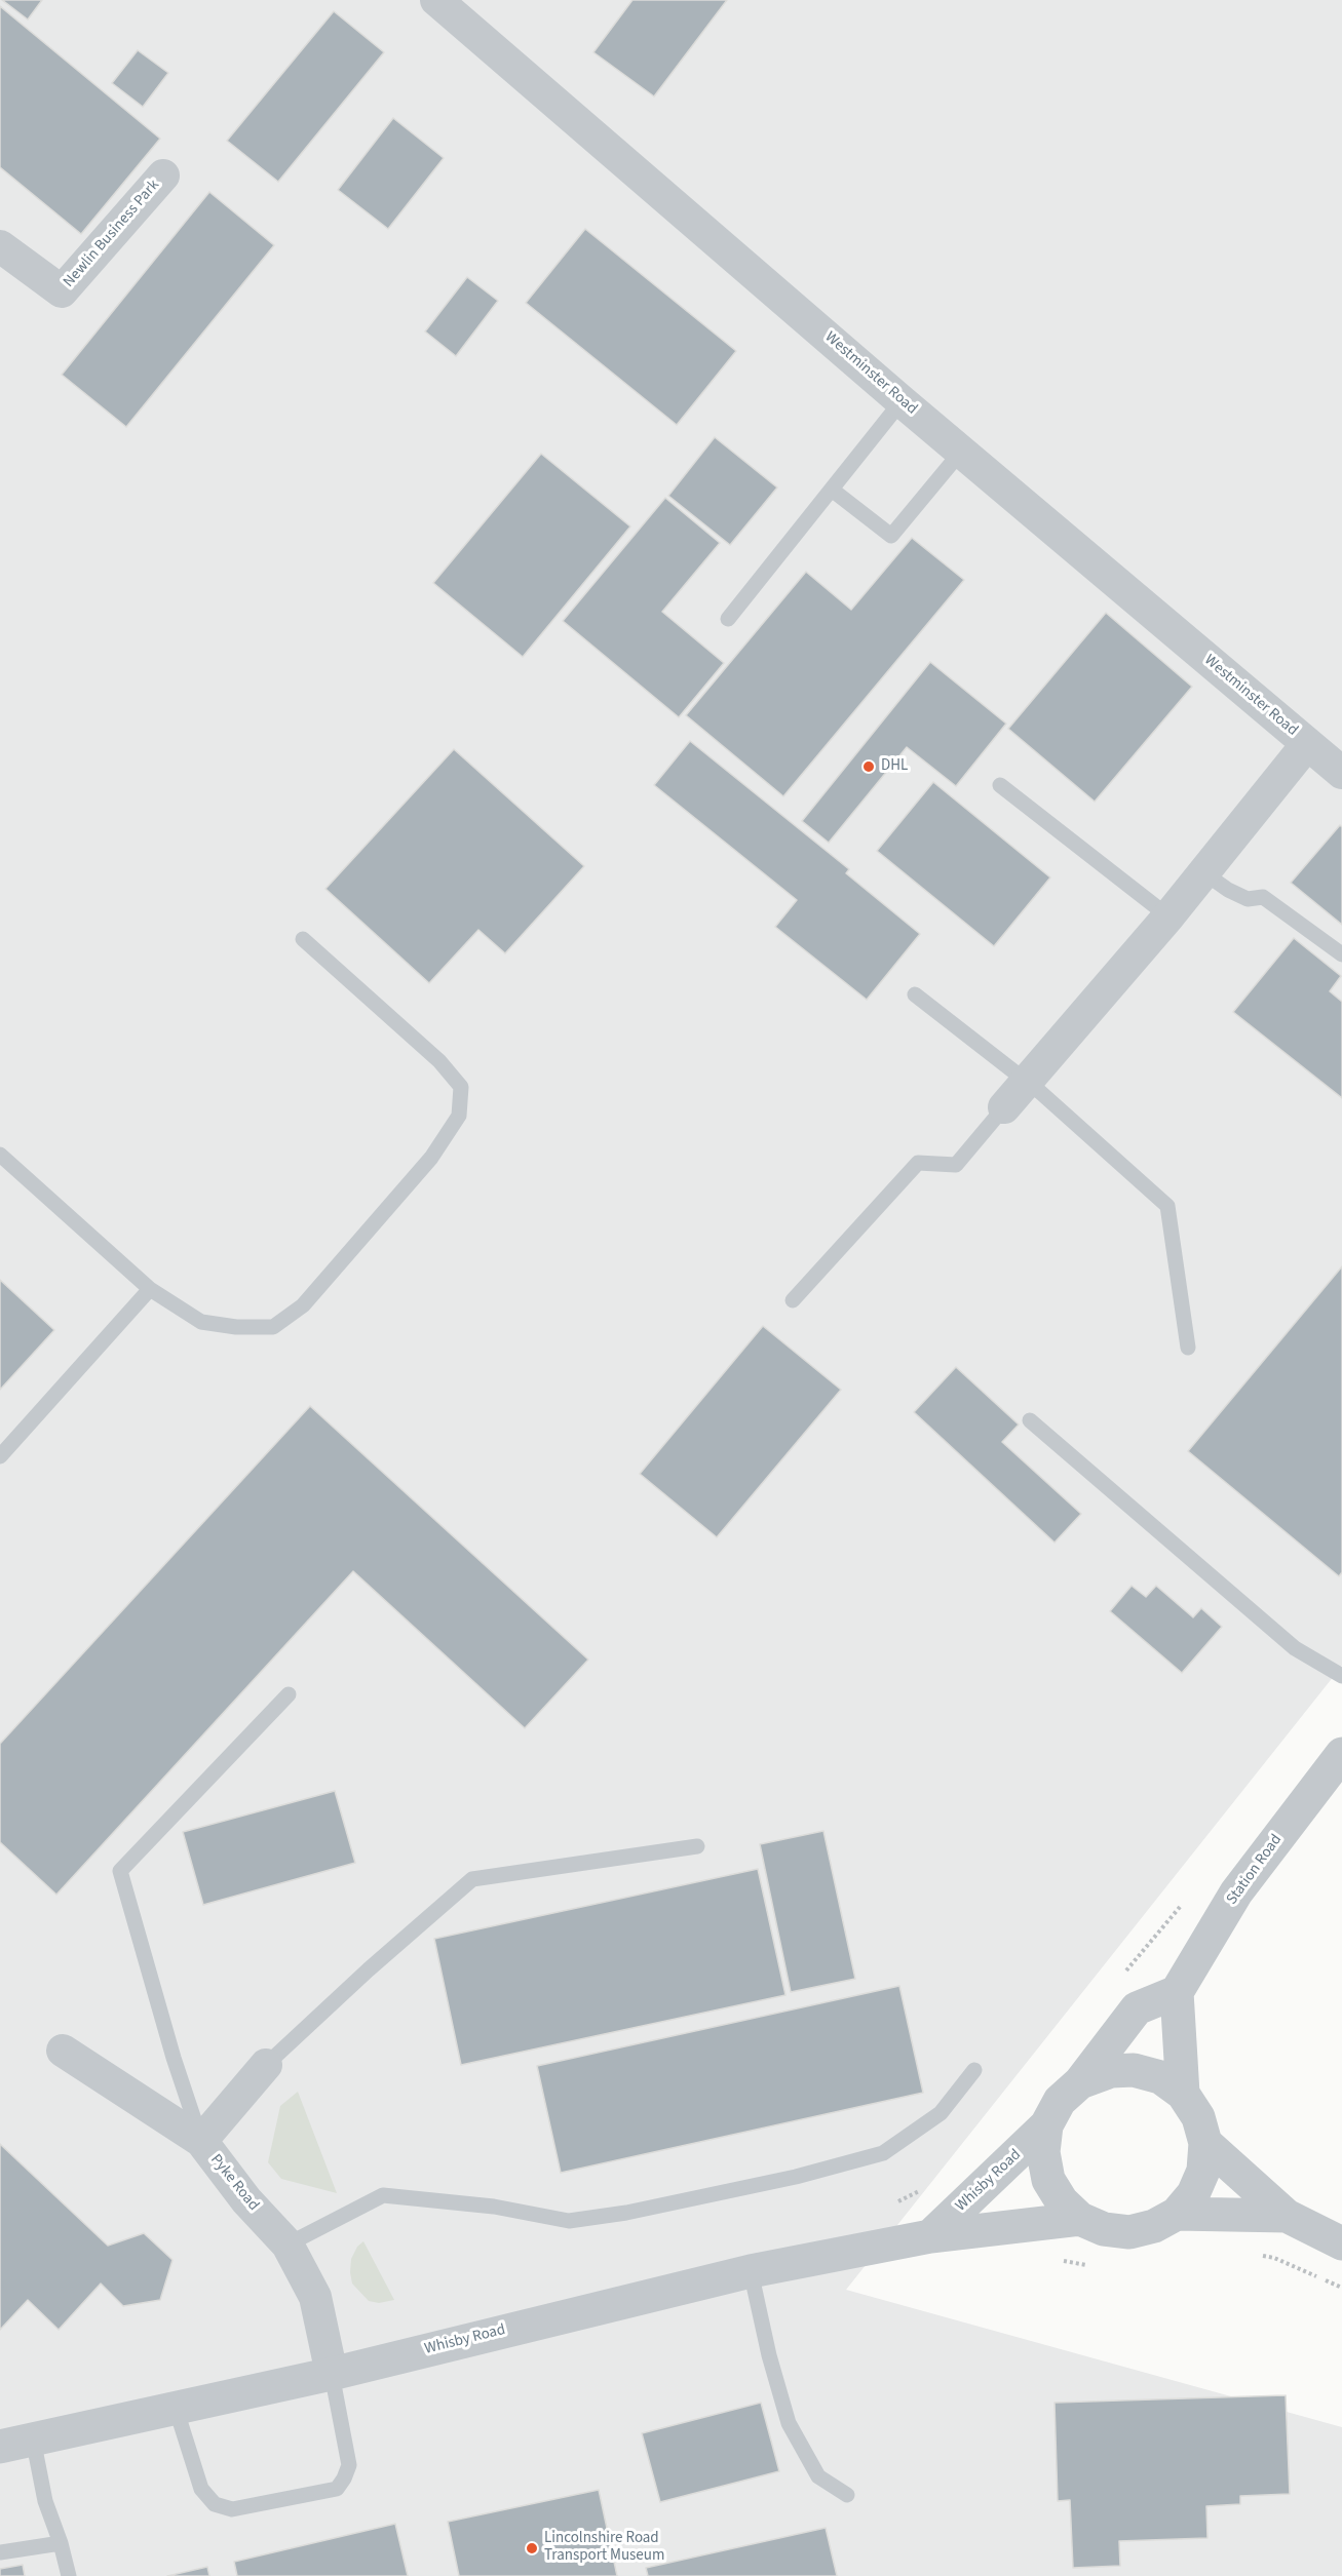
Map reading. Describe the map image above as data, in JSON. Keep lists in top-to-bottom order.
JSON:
{
  "streets": {
    "street": [
      "Newlin Business Park",
      "Westminster Road",
      "Station Road",
      "Whisby Road",
      "Pyke Road"
    ]
  },
  "crossings": [
    ["Whisby Road", "Pyke Road"]
  ],
  "places": ["DHL", "Lincolnshire Road Transport Museum"]
}
